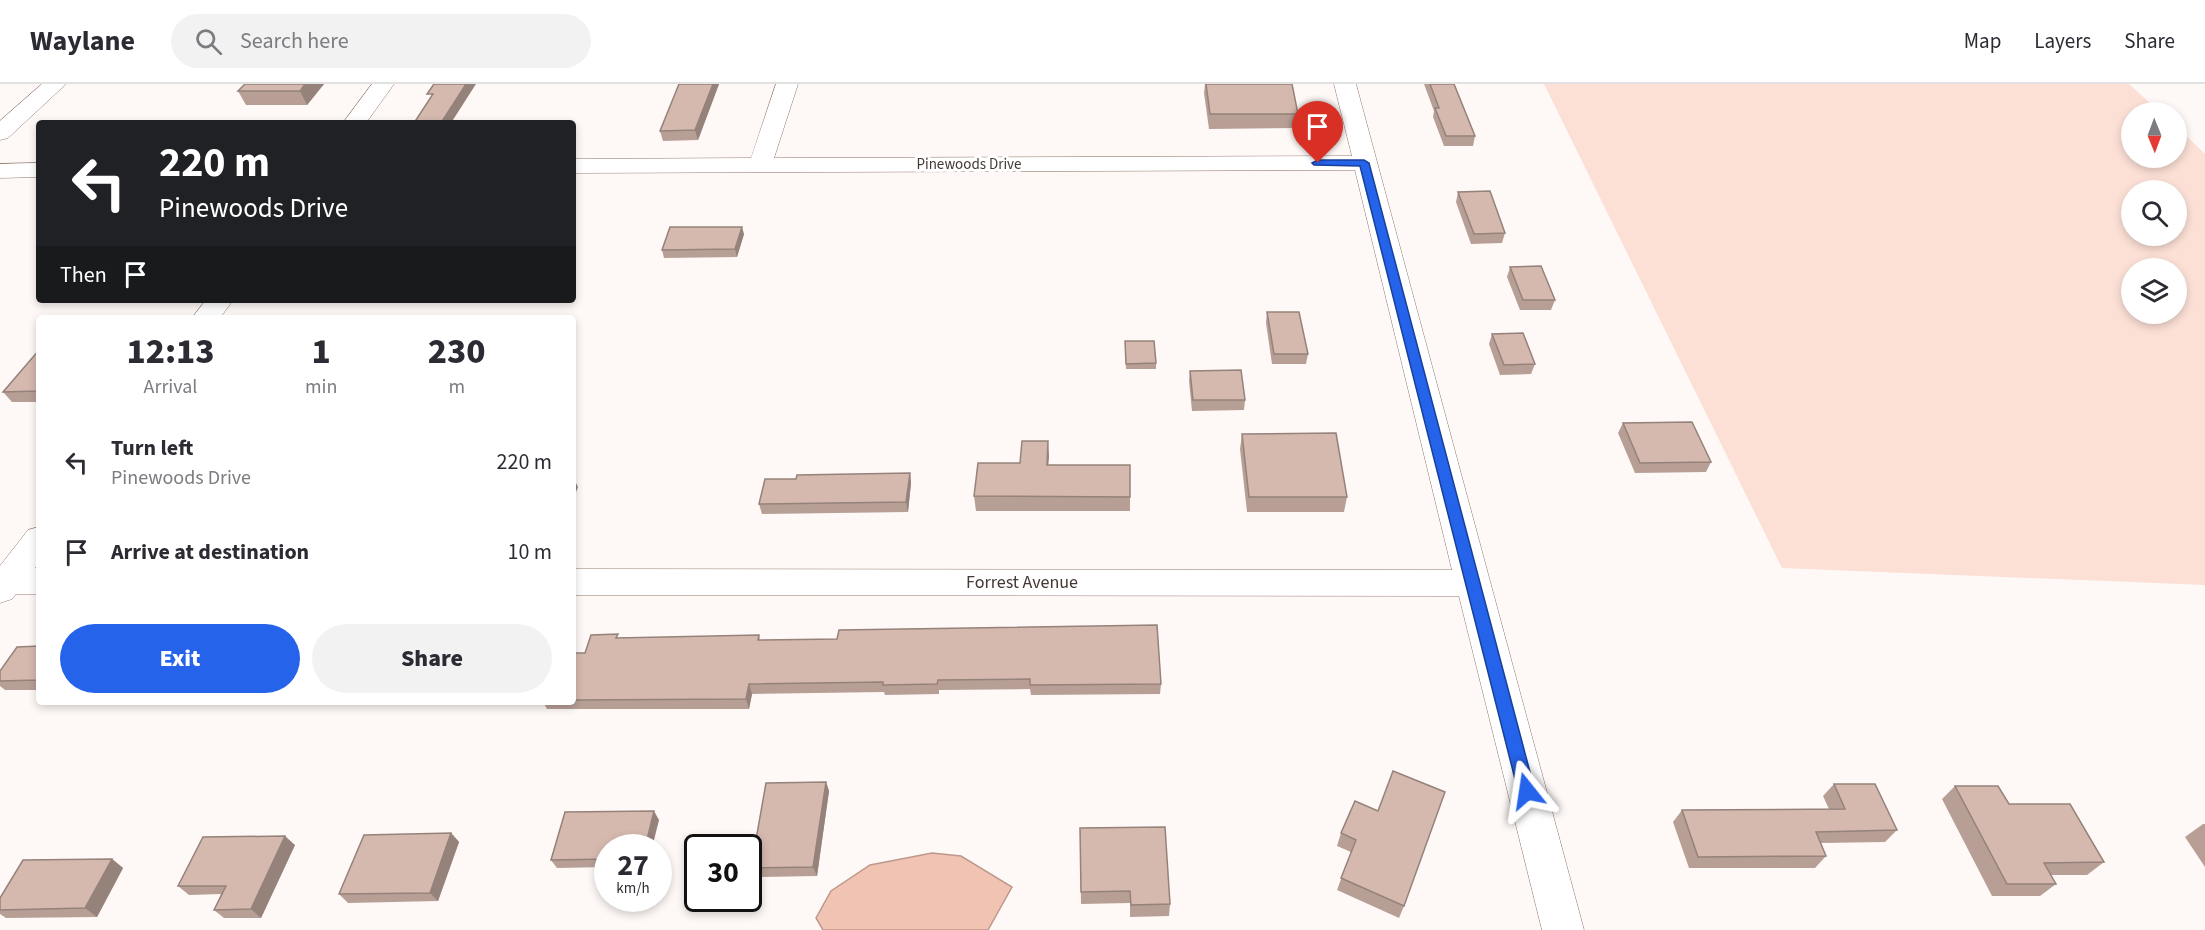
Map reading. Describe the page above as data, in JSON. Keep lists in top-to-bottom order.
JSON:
{
  "streets": {
    "street": ["Pinewoods Drive", "Forrest Avenue"]
  },
  "north": "bottom",
  "page": {
    "header": "Waylane",
    "search": "Search here",
    "nav": ["Map", "Layers", "Share"],
    "turn": ["220 m", "Pinewoods Drive"],
    "then": "Then",
    "eta": [
      "12:13",
      "Arrival",
      "1",
      "min",
      "230",
      "m"
    ],
    "list": [
      {
        "name": "Turn left",
        "note": "Pinewoods Drive",
        "value": "220 m"
      },
      {
        "name": "Arrive at destination",
        "value": "10 m"
      }
    ],
    "buttons": ["Exit", "Share"],
    "speed": "27 km/h",
    "limit": "30"
  }
}
